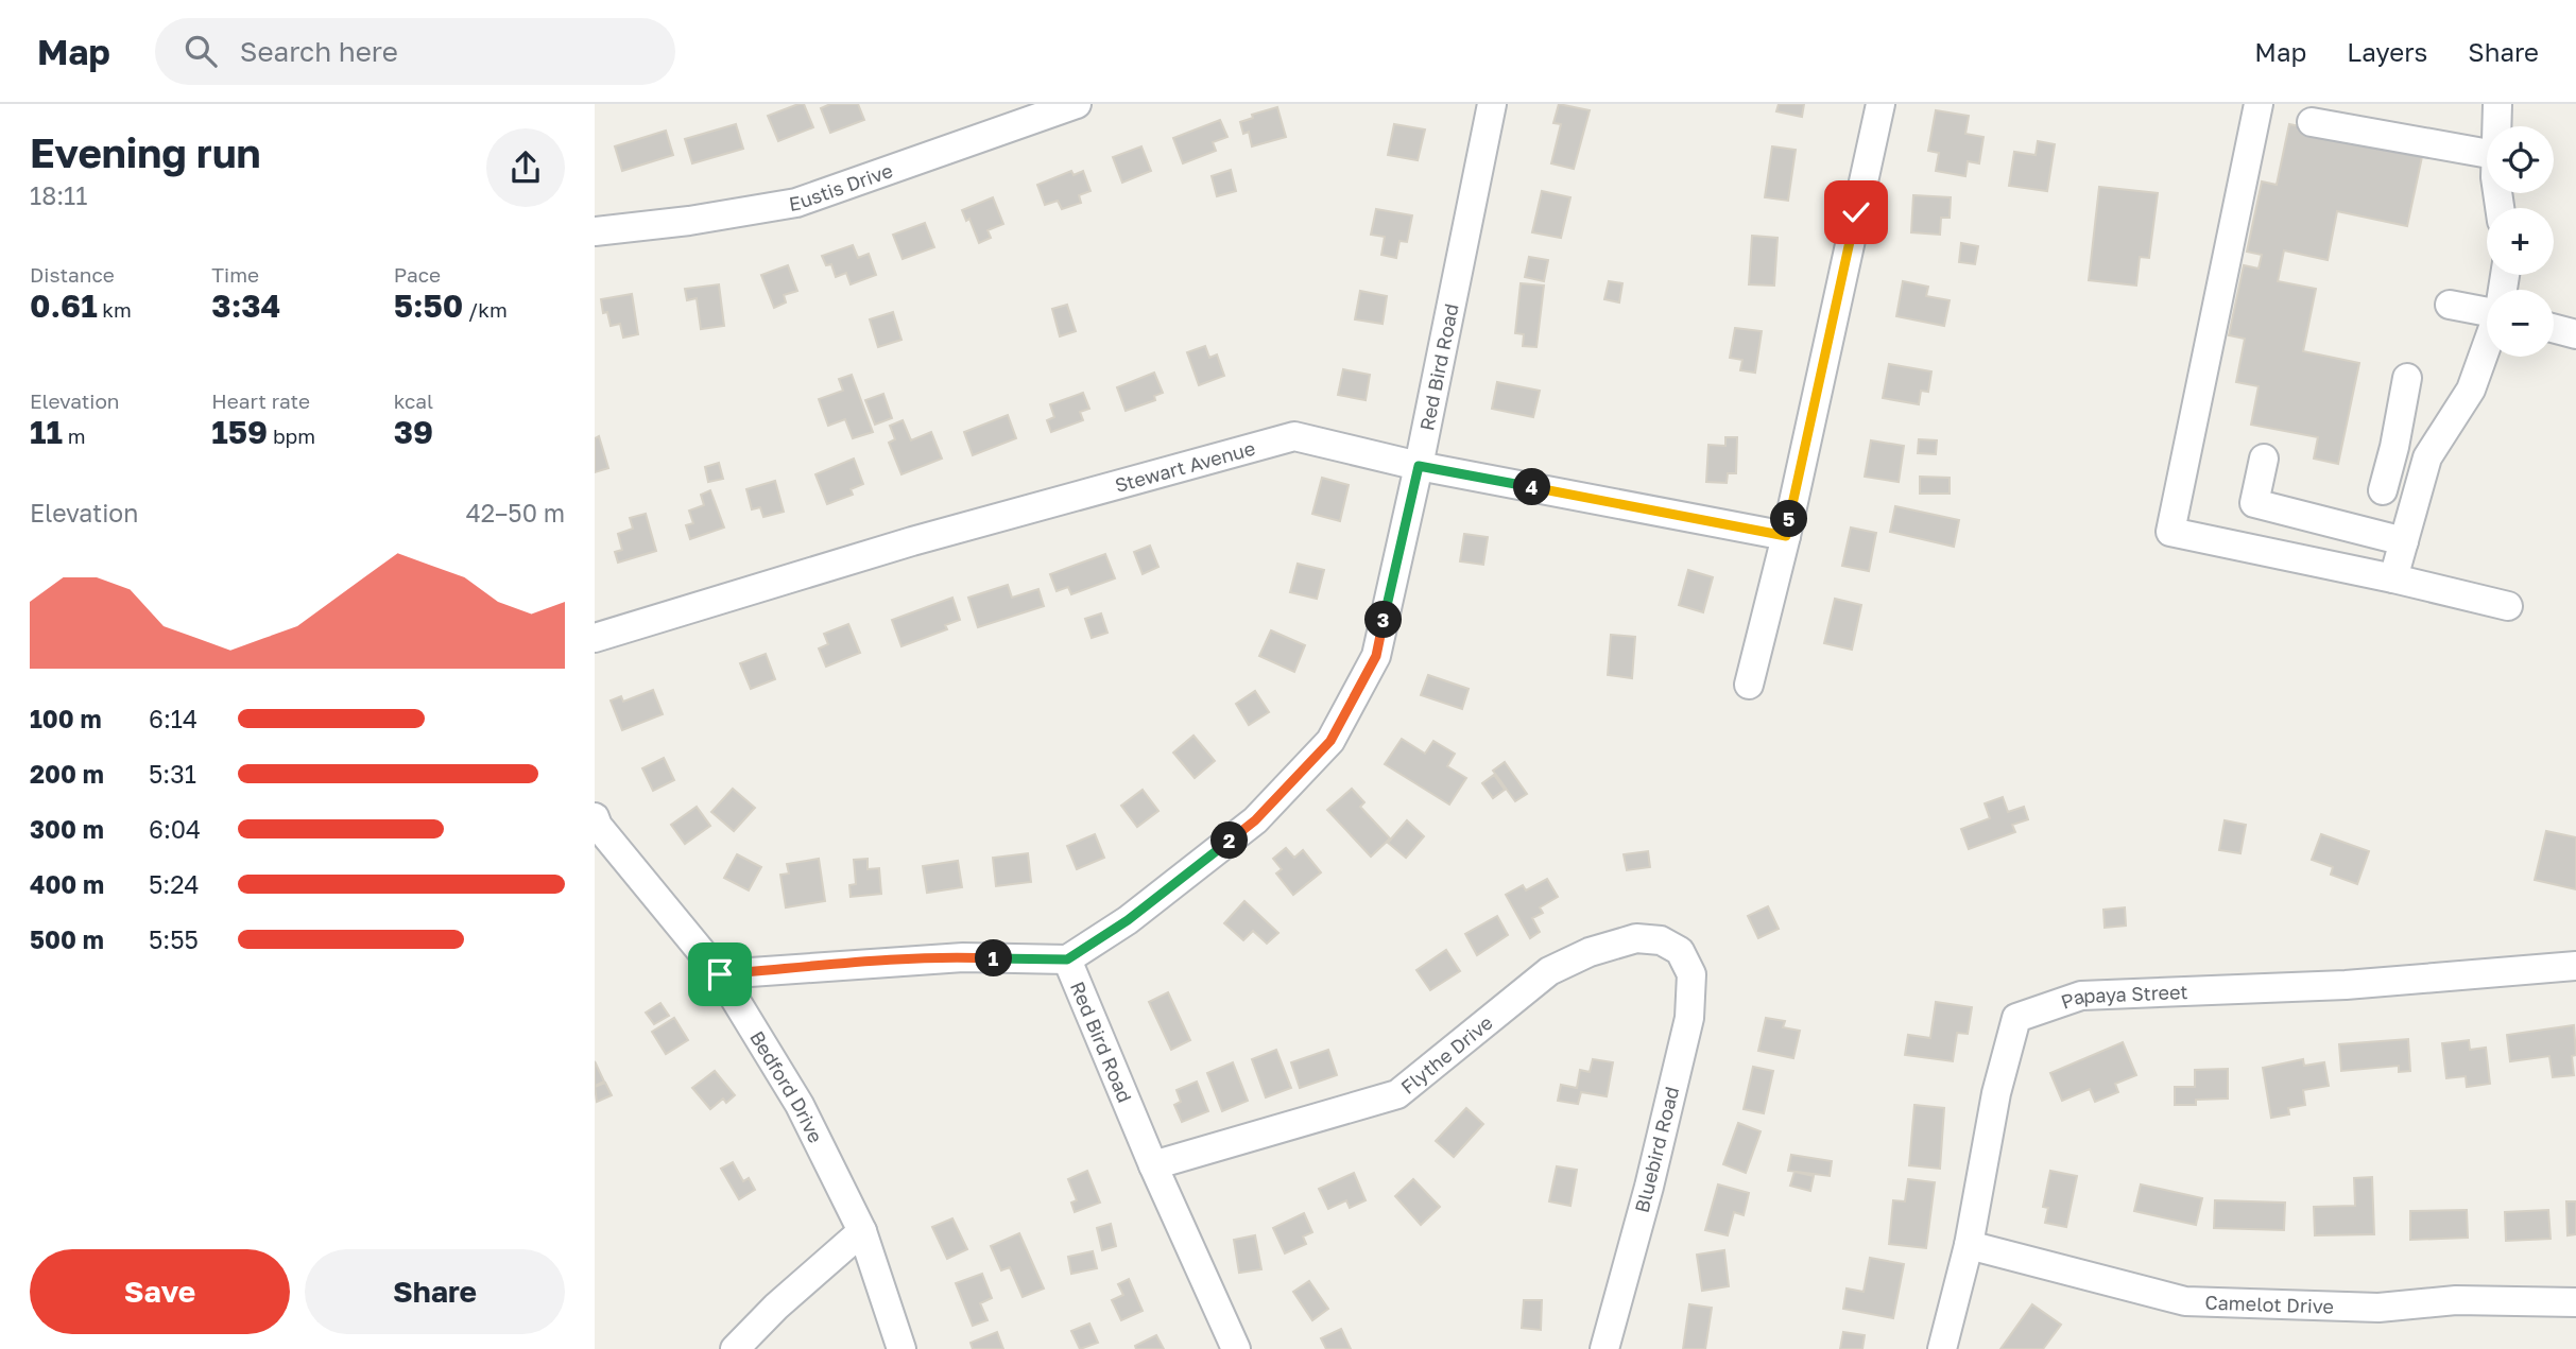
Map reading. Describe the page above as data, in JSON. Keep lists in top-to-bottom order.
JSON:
{
  "streets": {
    "street": [
      "Eustis Drive",
      "Red Bird Road",
      "Stewart Avenue",
      "Papaya Street",
      "Flythe Drive",
      "Bedford Drive",
      "Bluebird Road",
      "Camelot Drive"
    ]
  },
  "crossings": [
    ["Red Bird Road", "Stewart Avenue"],
    ["Red Bird Road", "Flythe Drive"],
    ["Papaya Street", "Camelot Drive"],
    ["Flythe Drive", "Bluebird Road"]
  ],
  "page": {
    "header": "Map",
    "search": "Search here",
    "nav": ["Map", "Layers", "Share"],
    "heading": ["Evening run", "18:11"],
    "map_buttons": ["+", "−"],
    "stats": [
      ["Distance", "0.61 km"],
      ["Time", "3:34"],
      ["Pace", "5:50 /km"],
      ["Elevation", "11 m"],
      ["Heart rate", "159 bpm"],
      ["kcal", "39"]
    ],
    "pins": [
      "4",
      "5",
      "3",
      "2",
      "1"
    ],
    "chart": ["Elevation", "42–50 m"],
    "list": [
      {
        "name": "100 m",
        "note": "6:14"
      },
      {
        "name": "200 m",
        "note": "5:31"
      },
      {
        "name": "300 m",
        "note": "6:04"
      },
      {
        "name": "400 m",
        "note": "5:24"
      },
      {
        "name": "500 m",
        "note": "5:55"
      }
    ],
    "buttons": ["Save", "Share"]
  }
}
